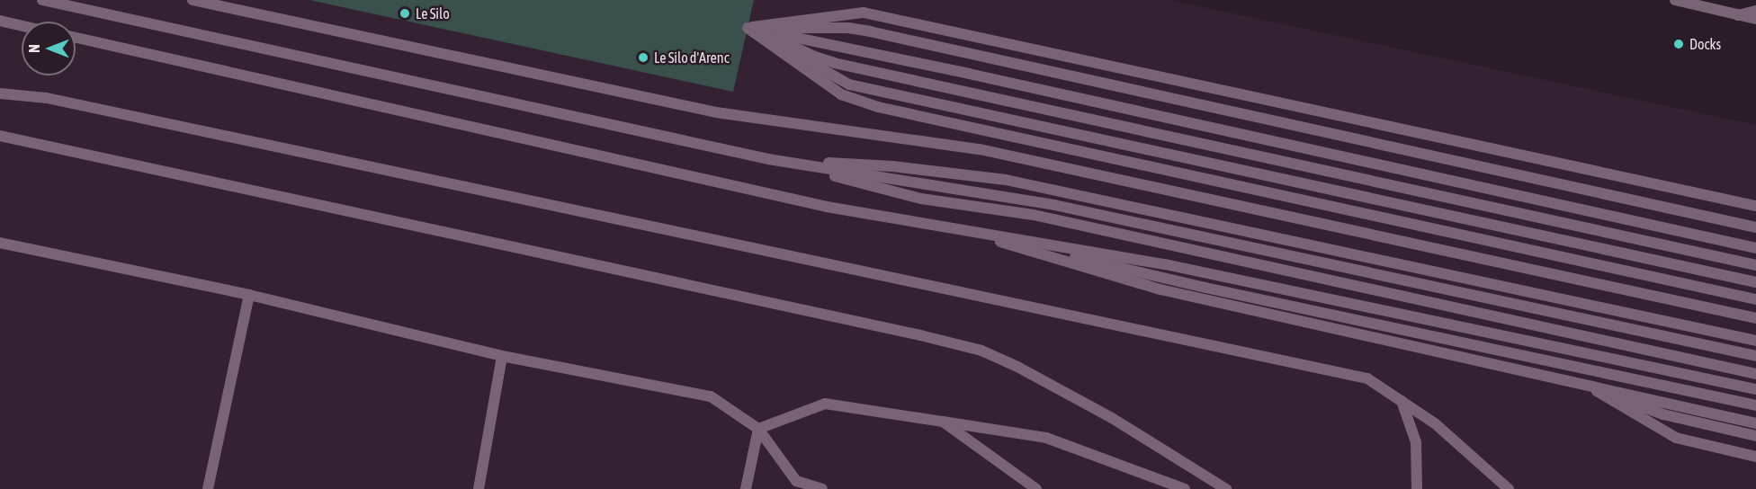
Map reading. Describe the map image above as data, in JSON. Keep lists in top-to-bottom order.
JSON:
{
  "places": ["Le Silo", "Docks", "Le Silo d'Arenc"],
  "north": "left"
}
